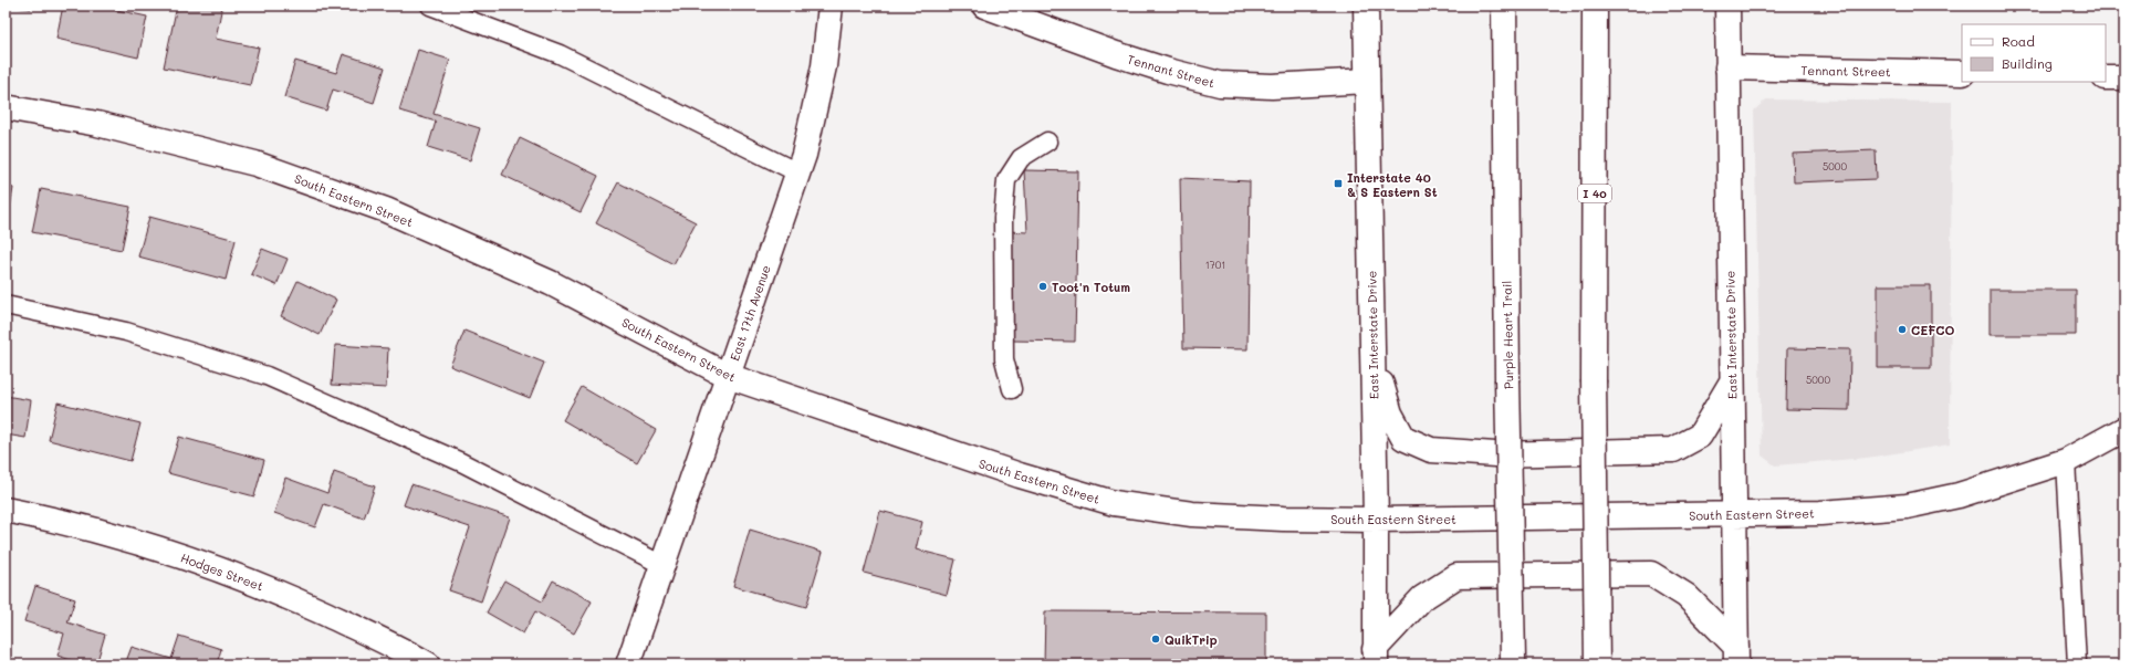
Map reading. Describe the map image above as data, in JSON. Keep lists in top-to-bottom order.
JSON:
{
  "streets": {
    "main road": [
      "Tennant Street",
      "I 40",
      "South Eastern Street",
      "East 17th Avenue",
      "East Interstate Drive",
      "Purple Heart Trail",
      "Hodges Street"
    ]
  },
  "crossings": [
    ["Tennant Street", "East Interstate Drive"],
    ["South Eastern Street", "East 17th Avenue"],
    ["South Eastern Street", "East Interstate Drive"]
  ],
  "places": {
    "transit": ["Interstate 40 & S Eastern St"],
    "other": ["Toot'n Totum", "CEFCO", "QuikTrip"]
  },
  "house_numbers": ["5000", "1701", "5000"],
  "legend": ["Road", "Building"]
}
